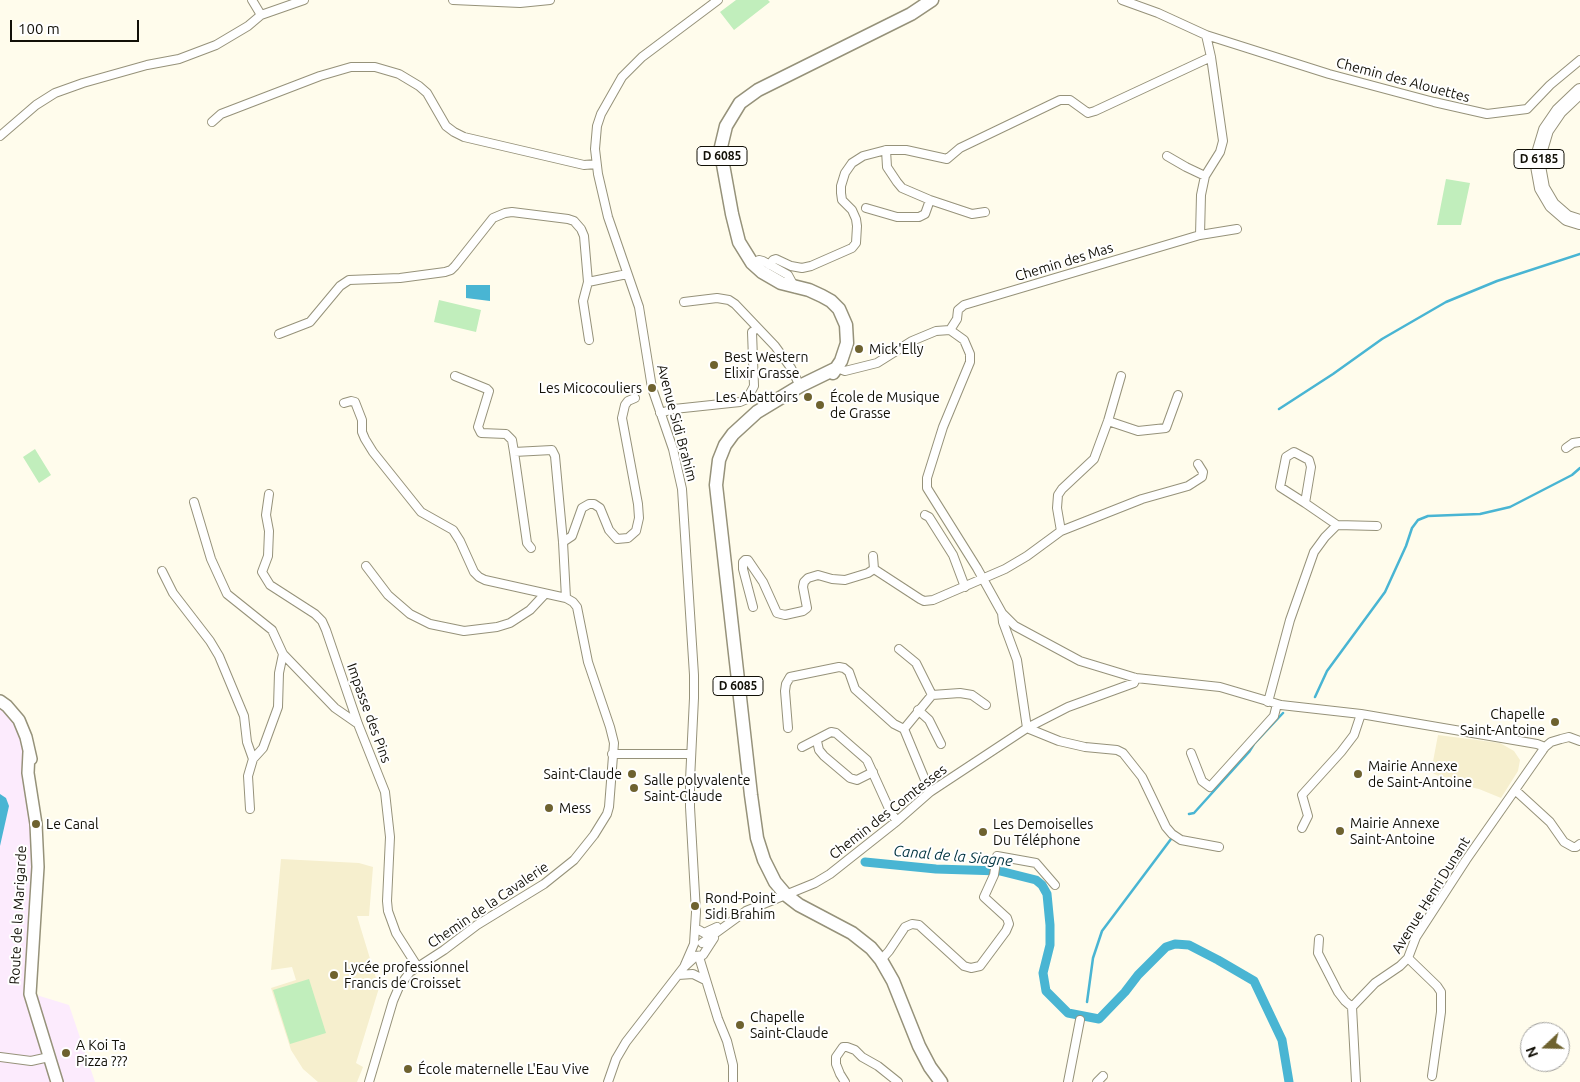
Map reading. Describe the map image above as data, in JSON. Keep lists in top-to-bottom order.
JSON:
{
  "streets": {
    "highway": ["D 6185"],
    "main road": ["D 6085", "Route de la Marigarde"],
    "street": [
      "Chemin des Alouettes",
      "Chemin des Mas",
      "Avenue Sidi Brahim",
      "Impasse des Pins",
      "Chemin des Comtesses",
      "Avenue Henri Dunant",
      "Chemin de la Cavalerie"
    ]
  },
  "crossings": [
    ["D 6085", "Chemin des Comtesses"],
    ["Impasse des Pins", "Chemin de la Cavalerie"]
  ],
  "water": ["Canal de la Siagne"],
  "places": [
    "Mick'Elly",
    "Best Western Elixir Grasse",
    "Les Micocouliers",
    "Les Abattoirs",
    "École de Musique de Grasse",
    "Chapelle Saint-Antoine",
    "Saint-Claude",
    "Mairie Annexe de Saint-Antoine",
    "Salle polyvalente Saint-Claude",
    "Mess",
    "Le Canal",
    "Mairie Annexe Saint-Antoine",
    "Les Demoiselles Du Téléphone",
    "Rond-Point Sidi Brahim",
    "Lycée professionnel Francis de Croisset",
    "Chapelle Saint-Claude",
    "A Koi Ta Pizza ???",
    "École maternelle L'Eau Vive"
  ],
  "scale_bar": "100 m",
  "north": "left"
}
